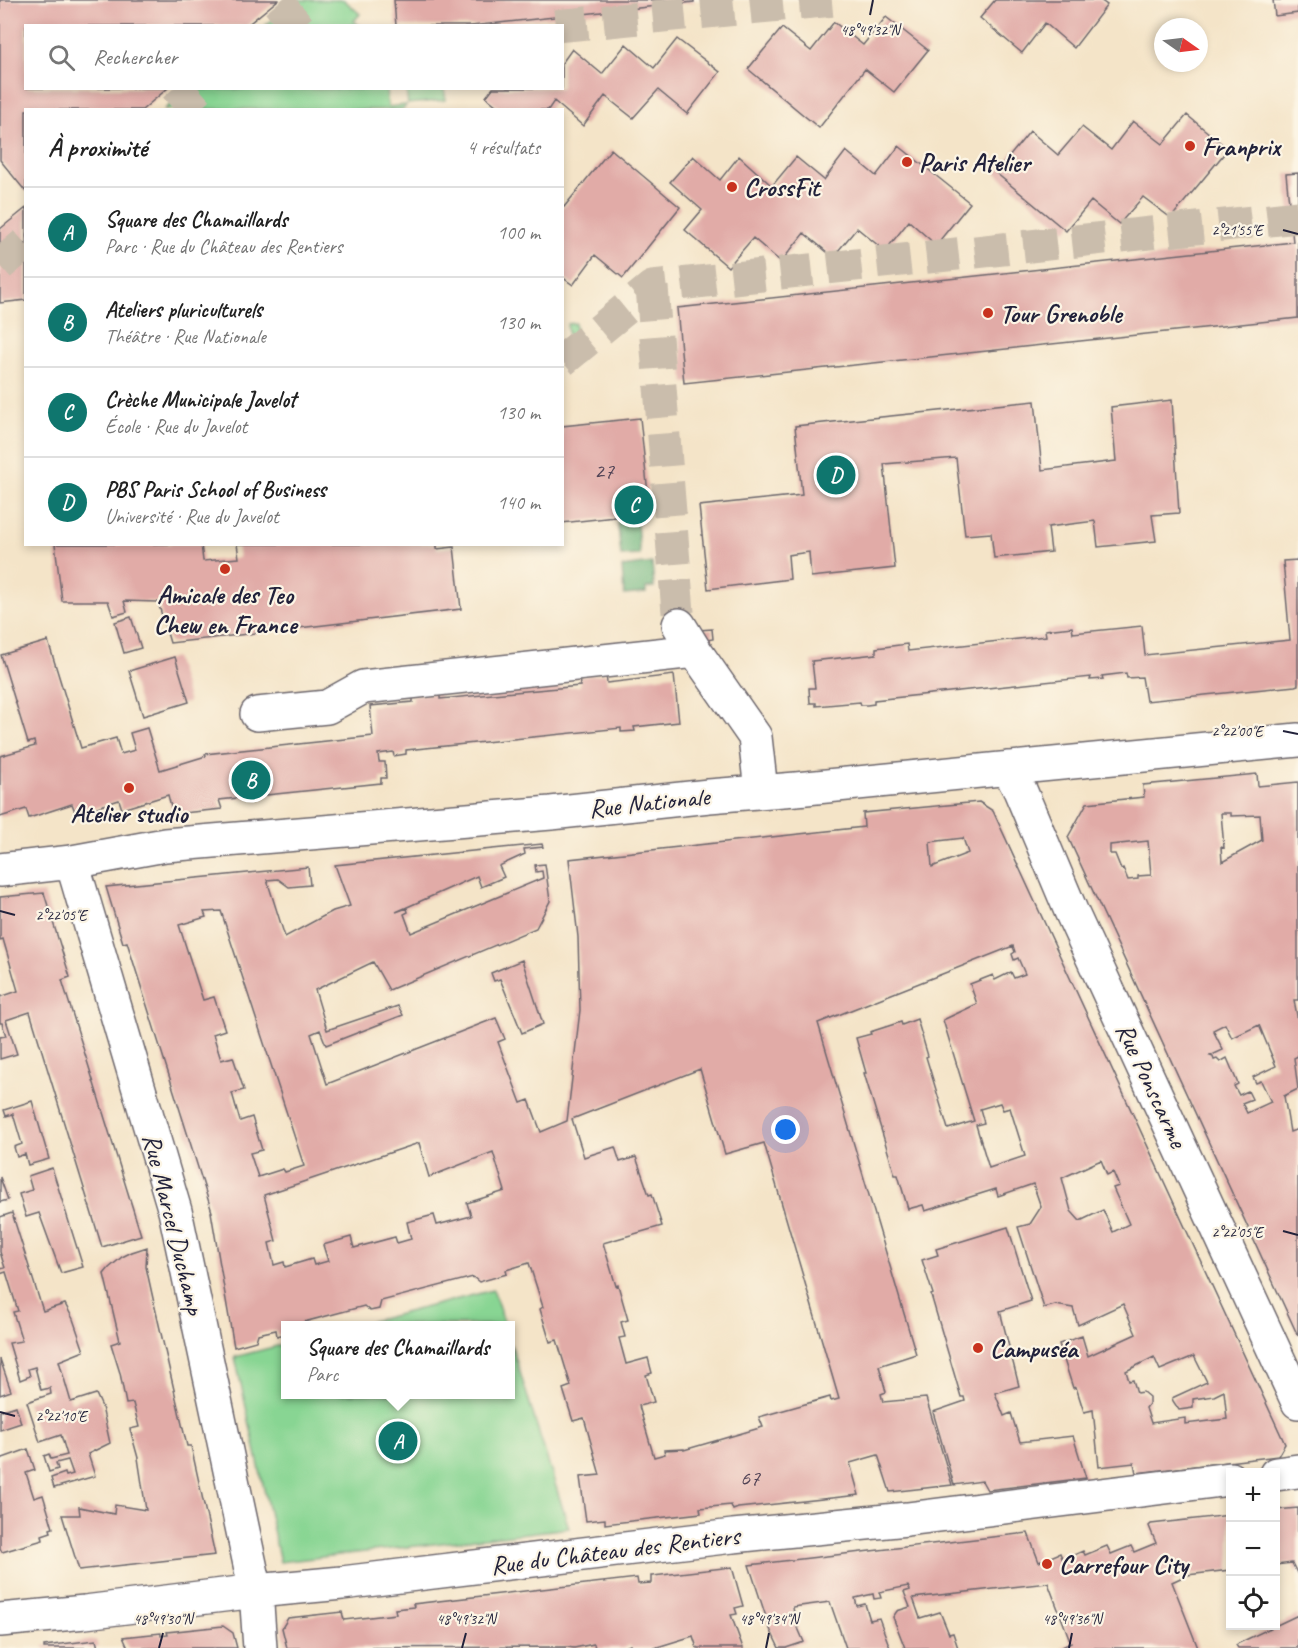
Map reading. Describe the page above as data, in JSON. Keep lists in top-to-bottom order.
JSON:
{
  "streets": {
    "street": [
      "Rue Nationale",
      "Rue Ponscarme",
      "Rue Marcel Duchamp",
      "Rue du Château des Rentiers"
    ]
  },
  "crossings": [
    ["Rue Nationale", "Rue Ponscarme"],
    ["Rue Nationale", "Rue Marcel Duchamp"],
    ["Rue Marcel Duchamp", "Rue du Château des Rentiers"]
  ],
  "places": [
    "Franprix",
    "Paris Atelier",
    "CrossFit",
    "Tour Grenoble",
    "Amicale des Teo Chew en France",
    "Atelier studio",
    "Campuséa",
    "Carrefour City"
  ],
  "house_numbers": ["27", "67"],
  "north": "right",
  "page": {
    "search": "Rechercher",
    "heading": ["À proximité", "4 résultats"],
    "list": [
      {
        "mark": "A",
        "name": "Square des Chamaillards",
        "note": "Parc · Rue du Château des Rentiers",
        "value": "100 m"
      },
      {
        "mark": "B",
        "name": "Ateliers pluriculturels",
        "note": "Théâtre · Rue Nationale",
        "value": "130 m"
      },
      {
        "mark": "C",
        "name": "Crèche Municipale Javelot",
        "note": "École · Rue du Javelot",
        "value": "130 m"
      },
      {
        "mark": "D",
        "name": "PBS Paris School of Business",
        "note": "Université · Rue du Javelot",
        "value": "140 m"
      }
    ],
    "pins": [
      "D",
      "C",
      "B",
      "A"
    ],
    "popup": ["Square des Chamaillards", "Parc"],
    "map_buttons": ["+", "−"]
  },
  "coordinates": [
    "48°49'32\"N",
    "2°21'55\"E",
    "2°22'00\"E",
    "2°22'05\"E",
    "2°22'10\"E",
    "48°49'30\"N",
    "48°49'34\"N",
    "48°49'36\"N"
  ]
}
